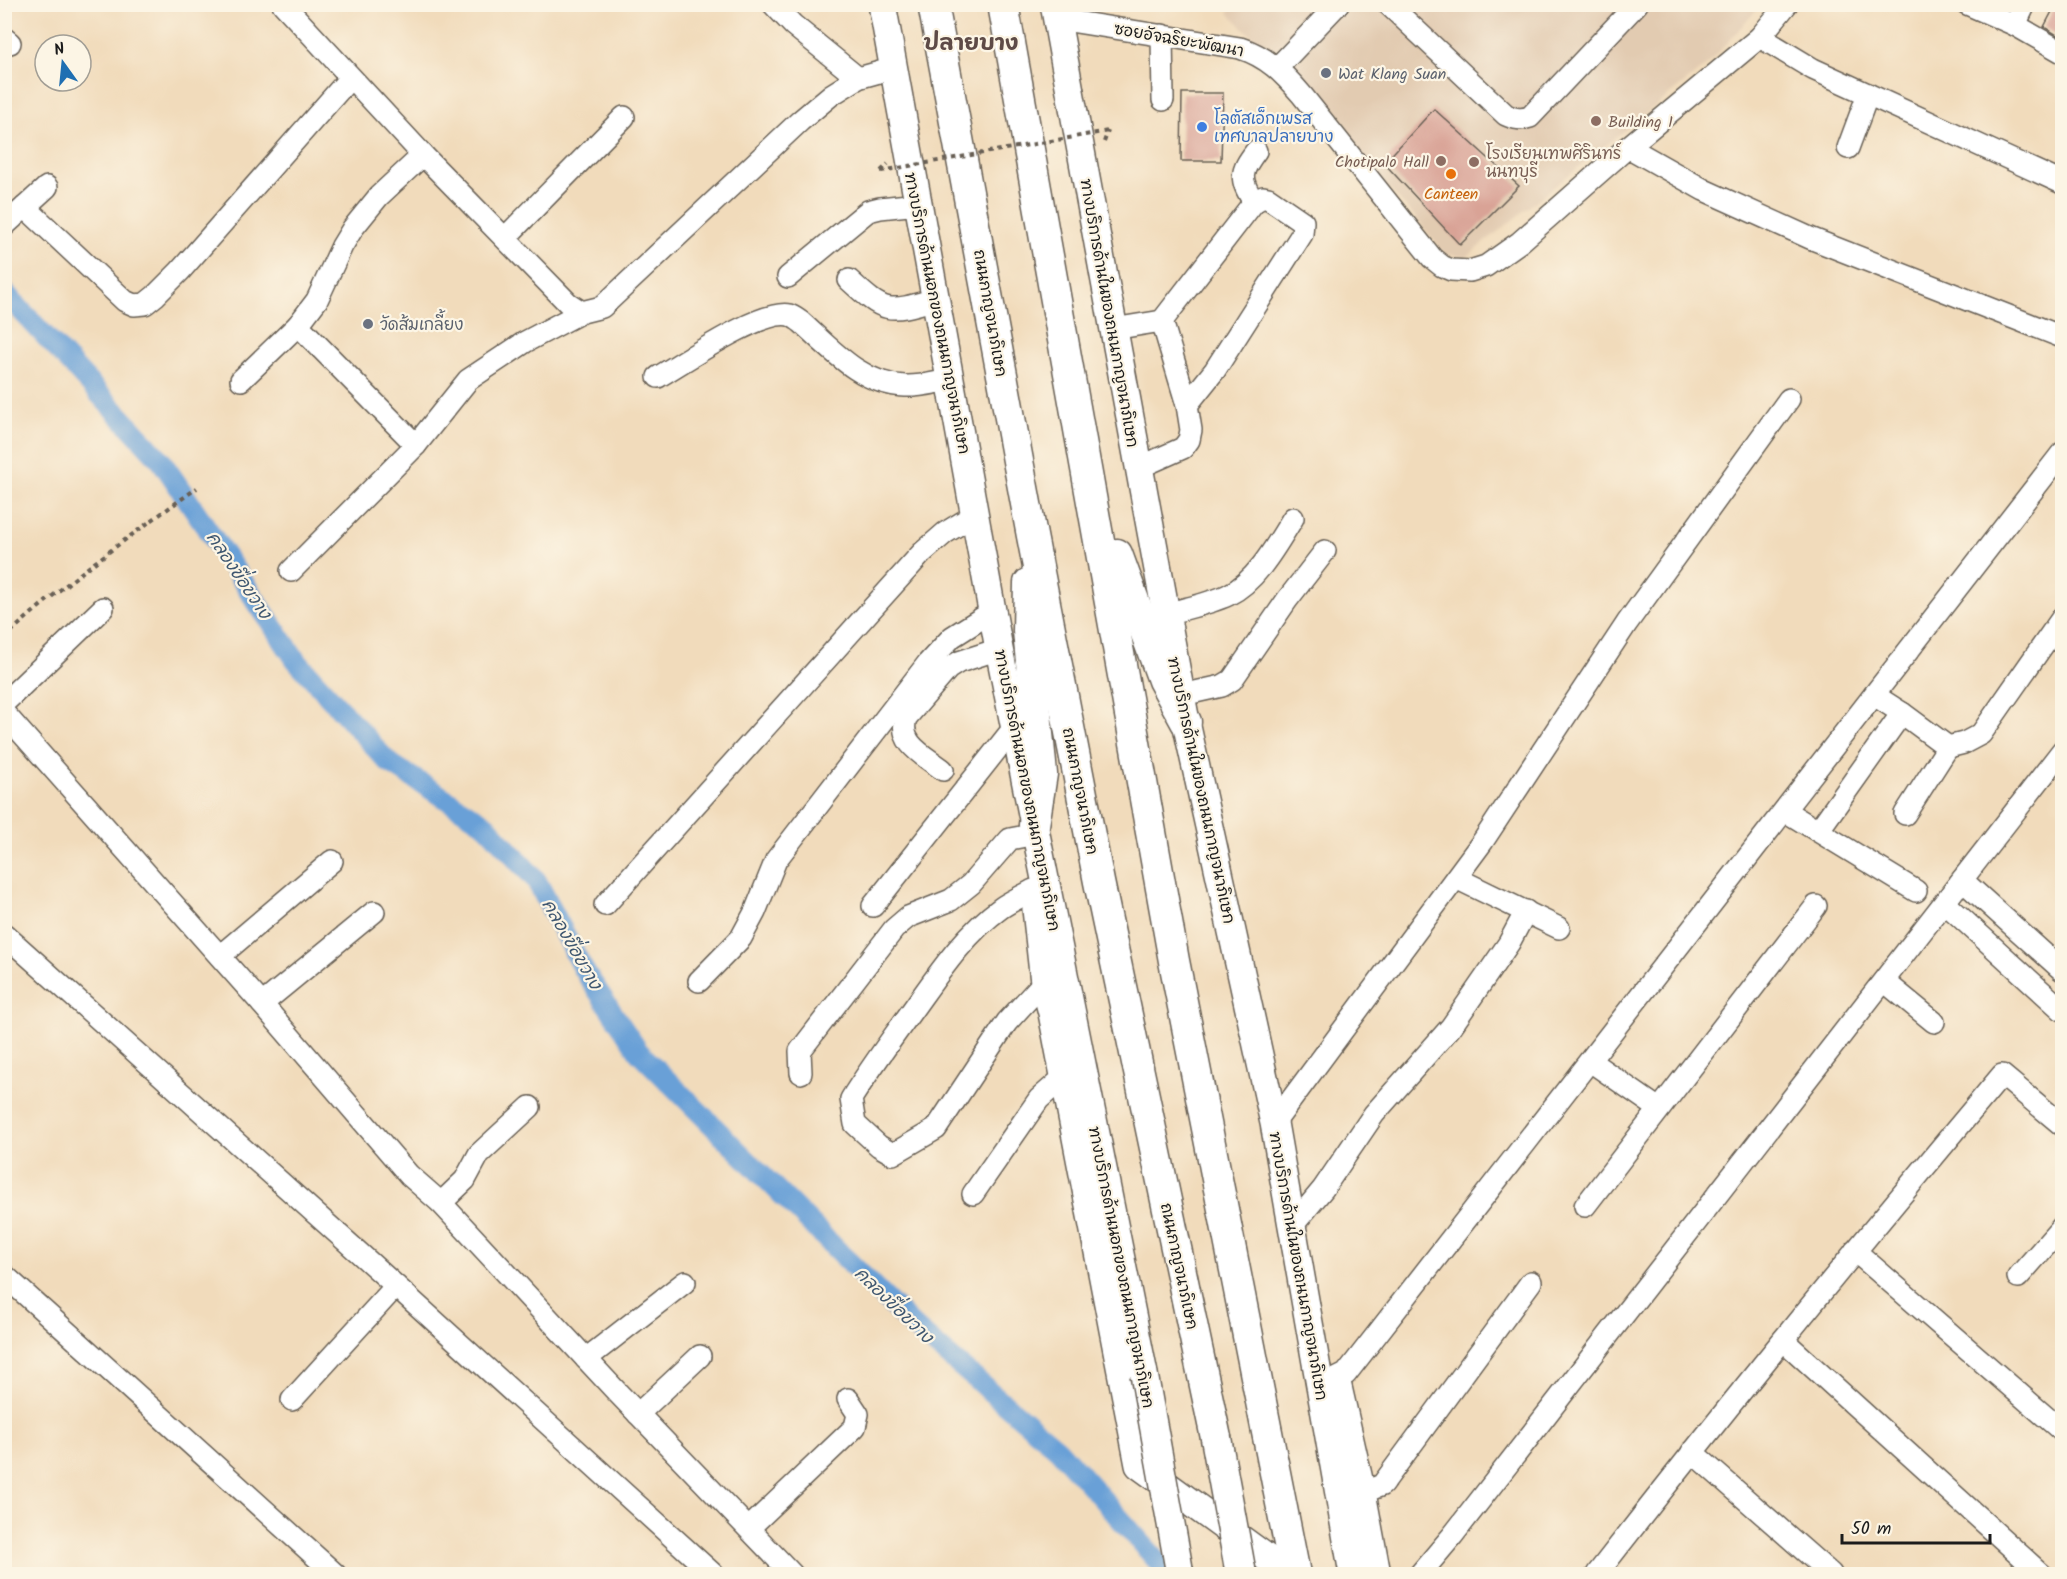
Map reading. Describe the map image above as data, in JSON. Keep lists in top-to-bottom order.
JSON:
{
  "streets": {
    "highway": ["ถนนกาญจนาภิเษก"],
    "main road": ["ทางบริการด้านนอกของถนนกาญจนาภิเษก", "ทางบริการด้านในของถนนกาญจนาภิเษก"],
    "street": ["ซอยอัจฉริยะพัฒนา"]
  },
  "crossings": [
    ["ซอยอัจฉริยะพัฒนา", "ทางบริการด้านในของถนนกาญจนาภิเษก"]
  ],
  "districts": ["ปลายบาง"],
  "water": ["คลองขื่อขวาง"],
  "places": [
    "Wat Klang Suan",
    "Building 1",
    "โลตัสเอ็กเพรส เทศบาลปลายบาง",
    "Chotipalo Hall",
    "โรงเรียนเทพศิรินทร์ นนทบุรี",
    "Canteen",
    "วัดส้มเกลี้ยง"
  ],
  "scale_bar": "50 m",
  "north": "top"
}
